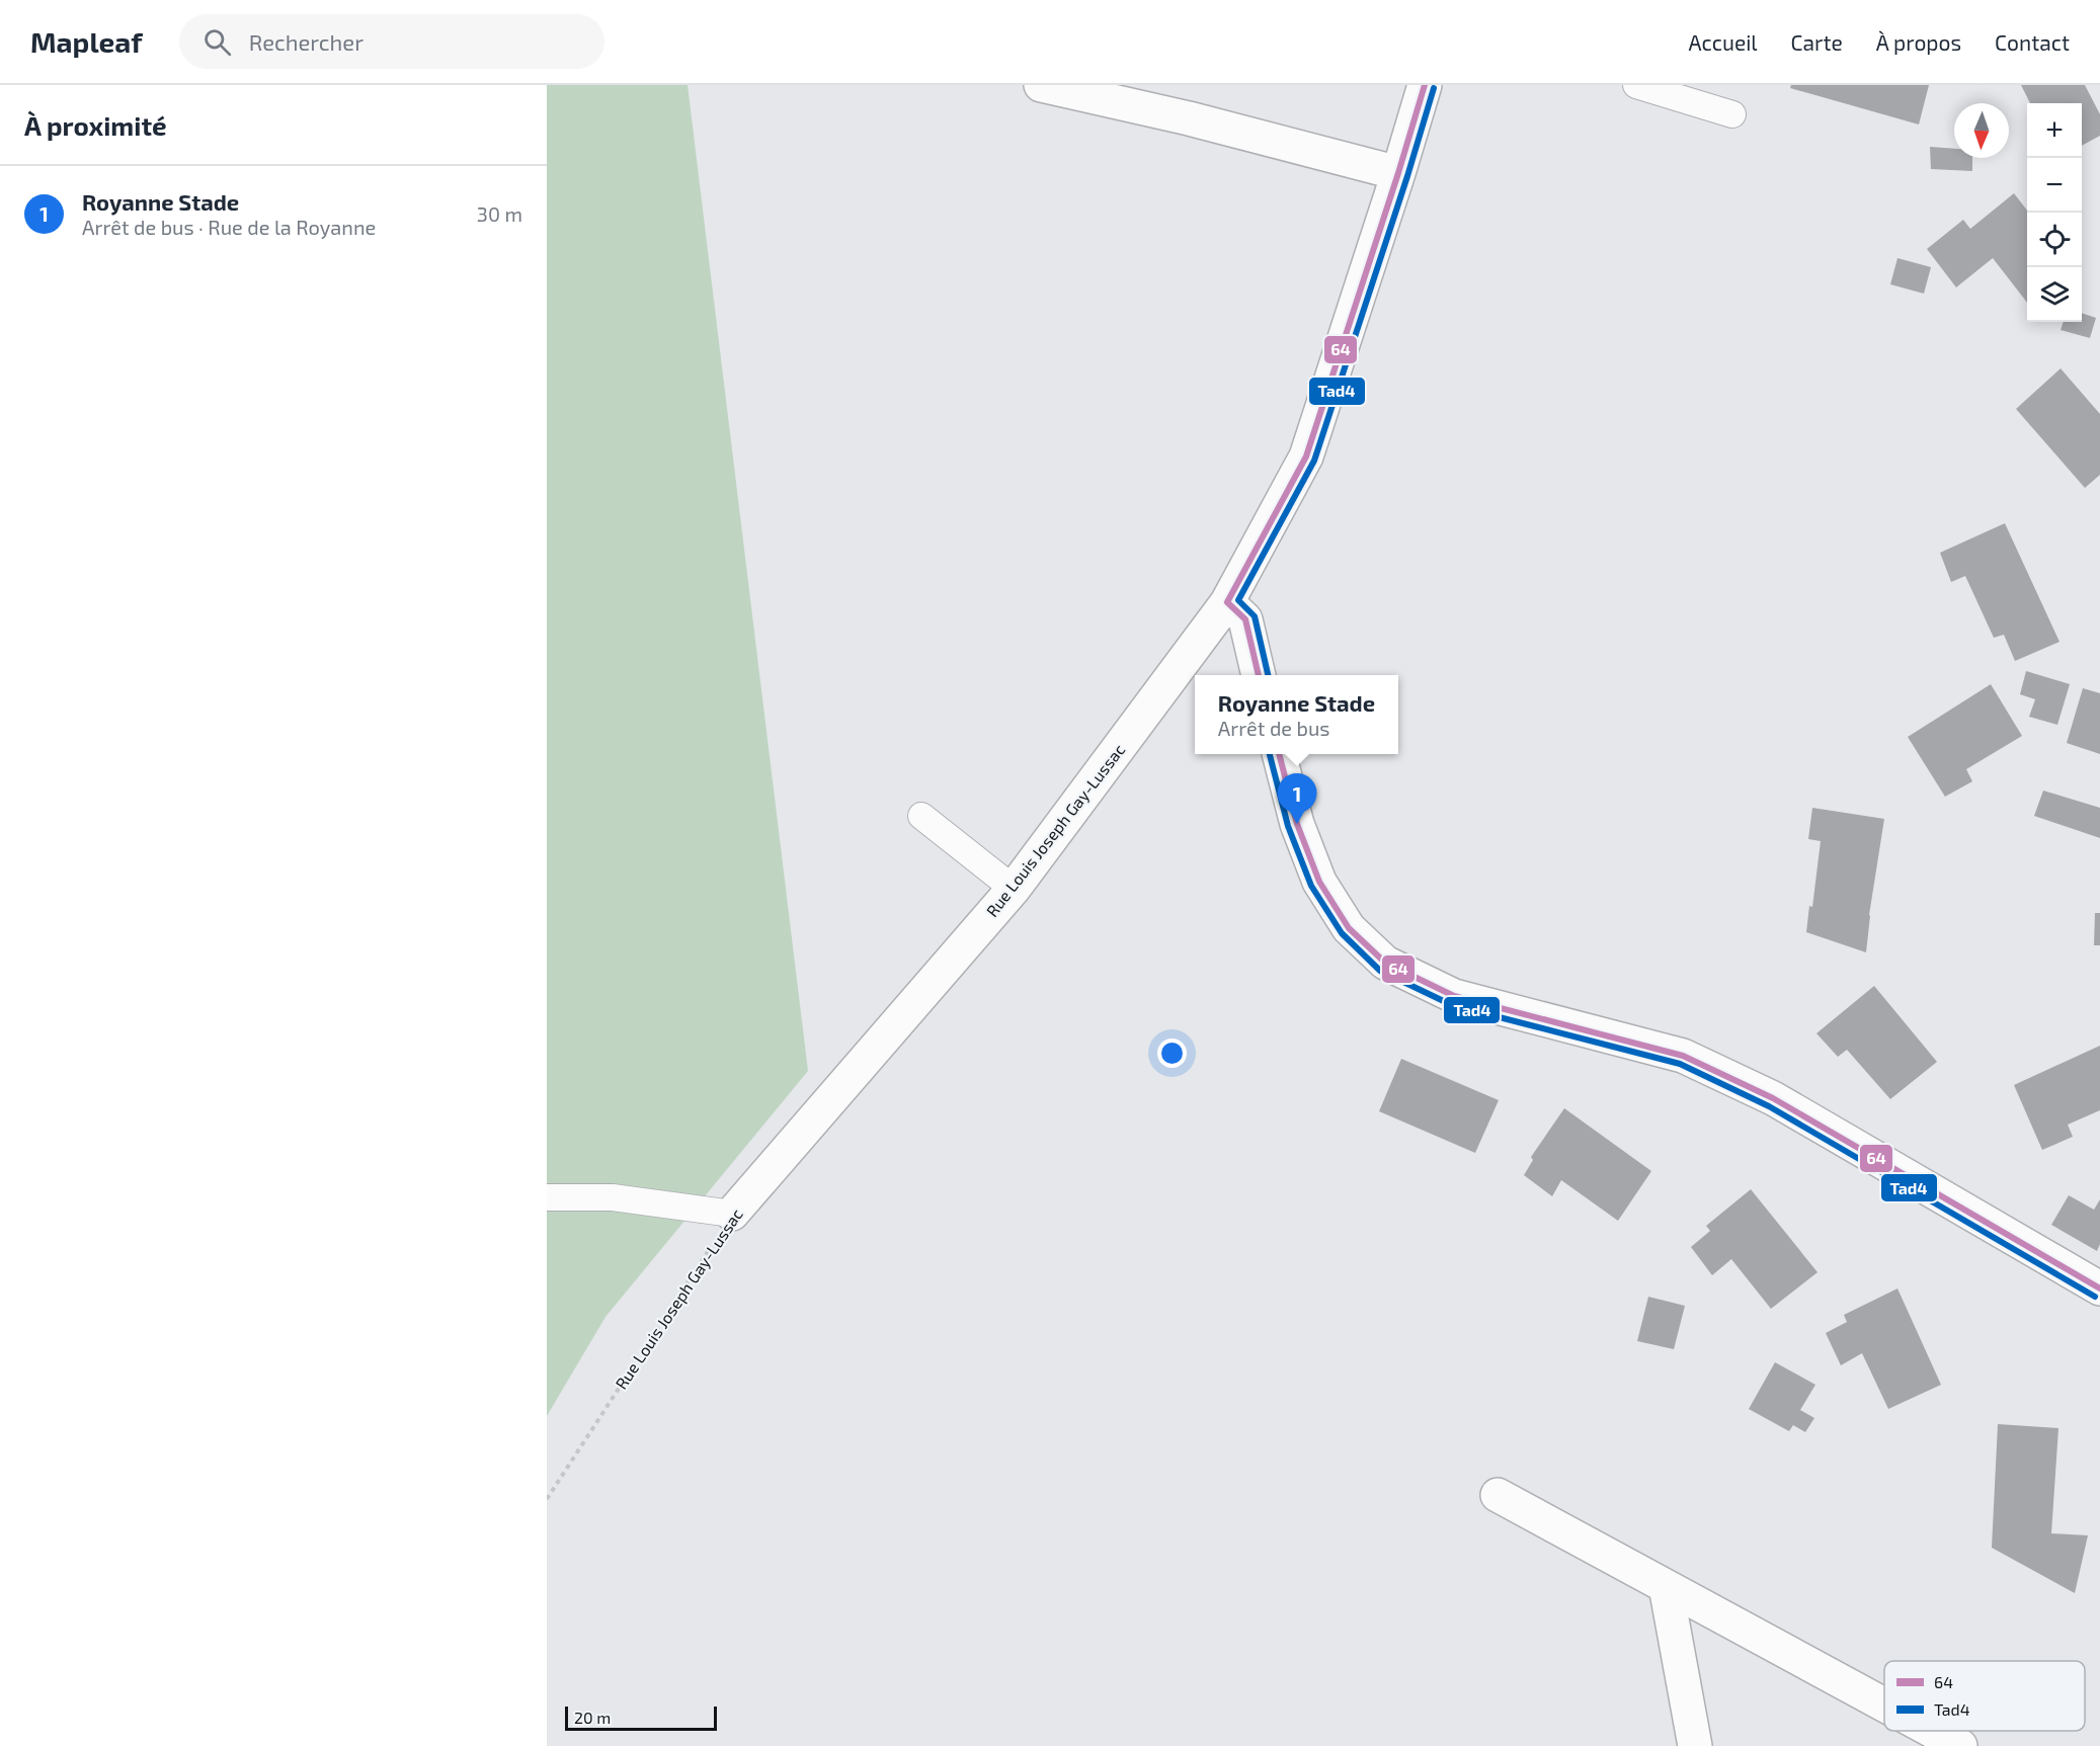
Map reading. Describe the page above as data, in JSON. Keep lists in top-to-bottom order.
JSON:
{
  "streets": {
    "street": ["Rue Louis Joseph Gay-Lussac"]
  },
  "lines": ["transit line 64", "transit line Tad4"],
  "legend": ["64", "Tad4"],
  "scale_bar": "20 m",
  "north": "bottom",
  "page": {
    "header": "Mapleaf",
    "search": "Rechercher",
    "nav": [
      "Accueil",
      "Carte",
      "À propos",
      "Contact"
    ],
    "heading": "À proximité",
    "map_buttons": ["+", "−"],
    "list": [
      {
        "mark": "1",
        "name": "Royanne Stade",
        "note": "Arrêt de bus · Rue de la Royanne",
        "value": "30 m"
      }
    ],
    "popup": ["Royanne Stade", "Arrêt de bus"],
    "pins": "1",
    "scale": "20 m"
  }
}
